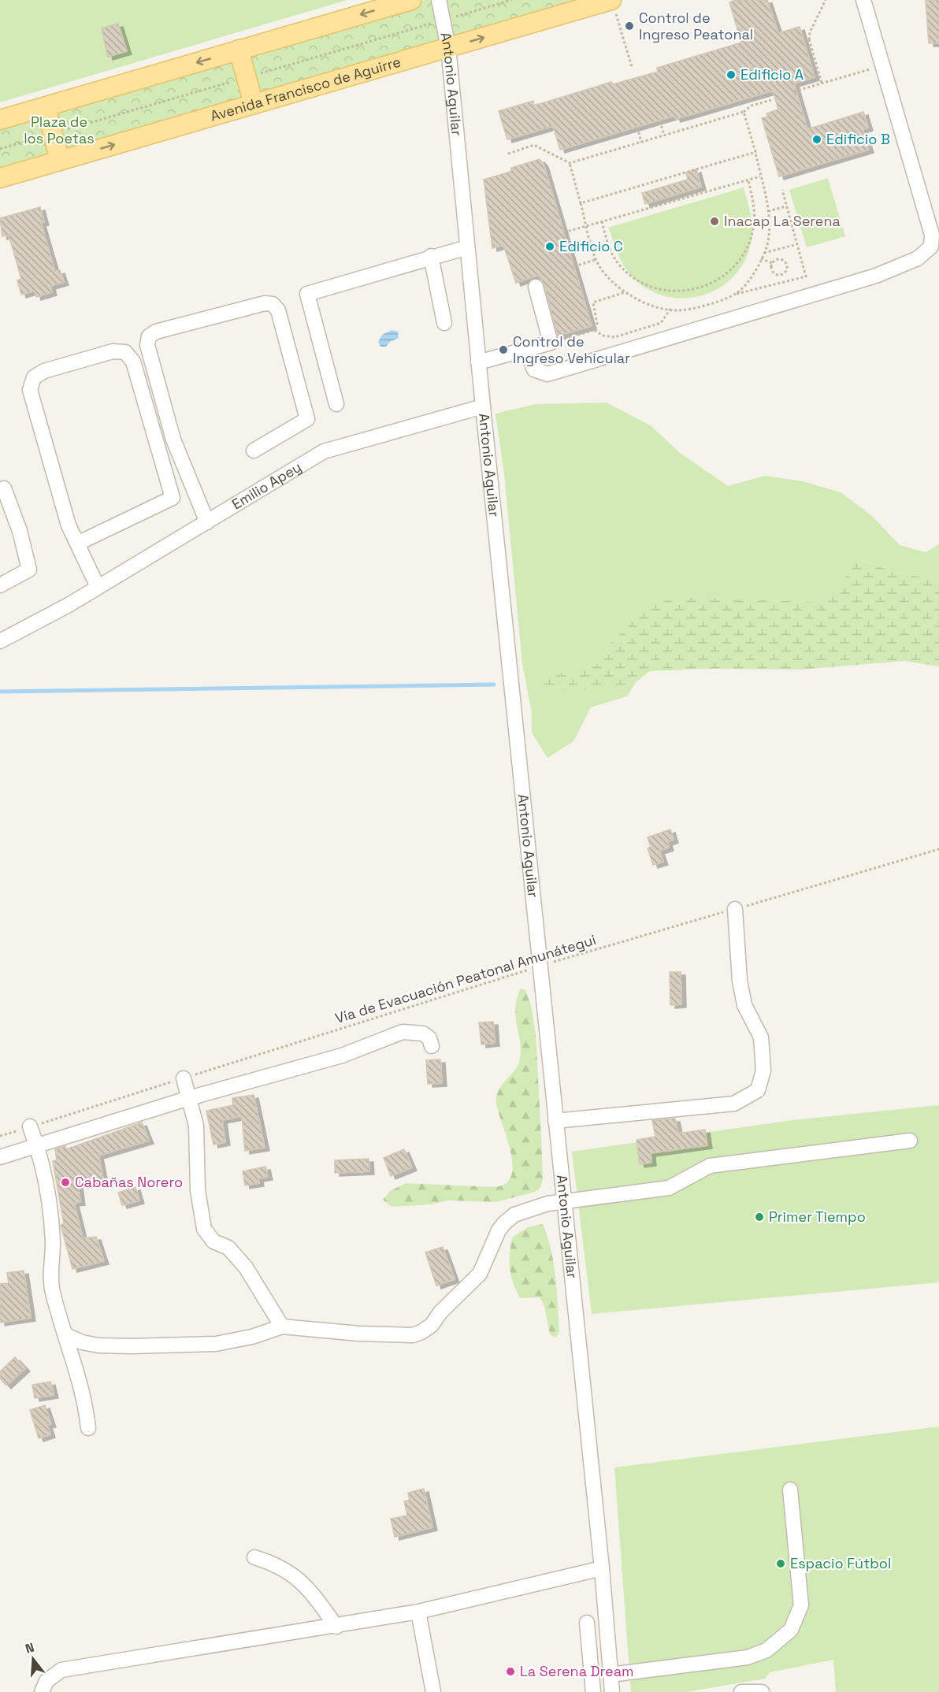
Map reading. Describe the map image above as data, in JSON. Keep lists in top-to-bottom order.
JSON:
{
  "streets": {
    "main road": ["Avenida Francisco de Aguirre"],
    "street": ["Antonio Aguilar", "Emilio Apey"],
    "path": ["Vía de Evacuación Peatonal Amunátegui"]
  },
  "crossings": [
    ["Antonio Aguilar", "Avenida Francisco de Aguirre"],
    ["Antonio Aguilar", "Emilio Apey"],
    ["Antonio Aguilar", "Vía de Evacuación Peatonal Amunátegui"]
  ],
  "parks": ["Plaza de los Poetas"],
  "places": [
    "Control de Ingreso Peatonal",
    "Edificio A",
    "Edificio B",
    "Inacap La Serena",
    "Edificio C",
    "Control de Ingreso Vehicular",
    "Cabañas Norero",
    "Primer Tiempo",
    "Espacio Fútbol",
    "La Serena Dream"
  ],
  "north": "top"
}
